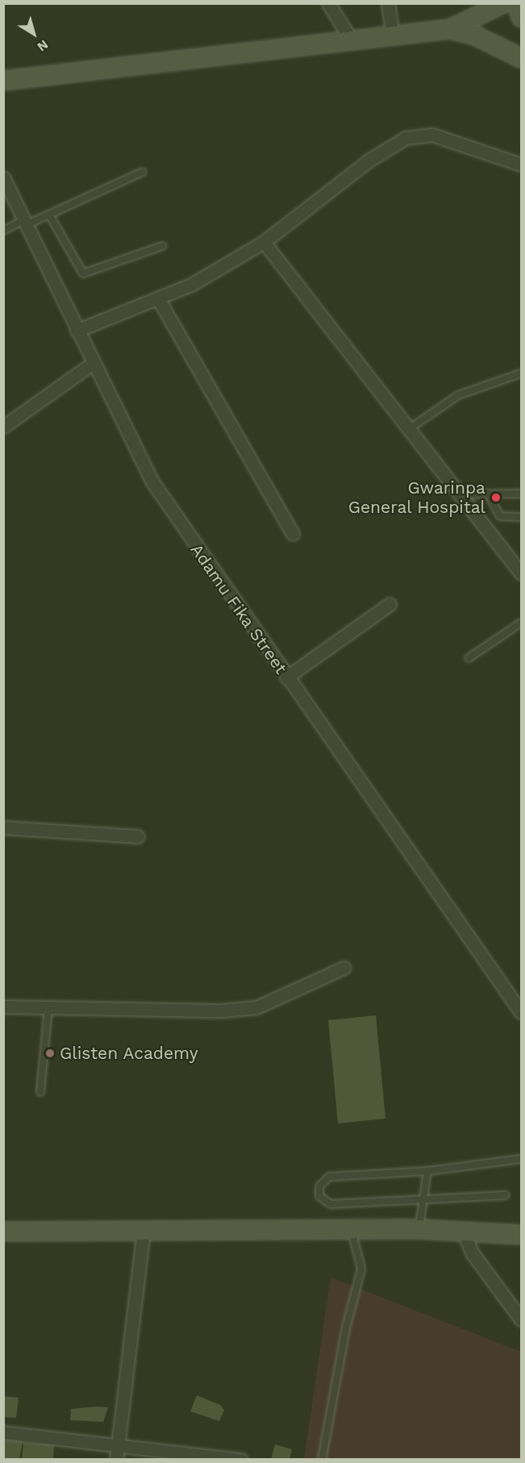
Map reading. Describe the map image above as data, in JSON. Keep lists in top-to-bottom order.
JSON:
{
  "streets": {
    "street": ["Adamu Fika Street"]
  },
  "places": ["Gwarinpa General Hospital", "Glisten Academy"],
  "north": "bottom right"
}
